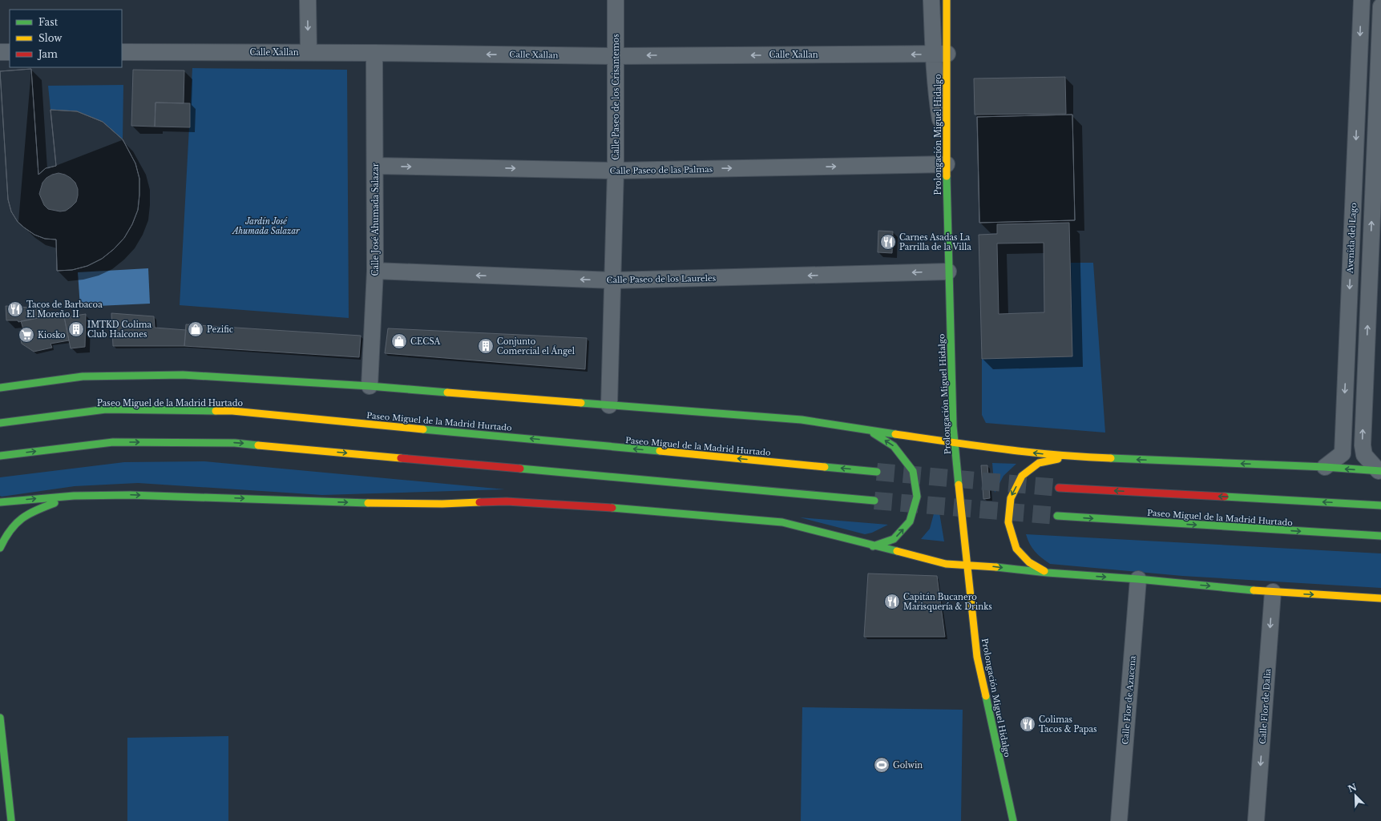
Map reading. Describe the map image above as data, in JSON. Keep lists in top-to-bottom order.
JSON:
{
  "streets": {
    "main road": ["Prolongación Miguel Hidalgo", "Paseo Miguel de la Madrid Hurtado"],
    "street": [
      "Calle Xallan",
      "Calle Paseo de los Crisantemos",
      "Calle Paseo de las Palmas",
      "Calle José Ahumada Salazar",
      "Avenida del Lago",
      "Calle Paseo de los Laureles",
      "Calle Flor de Azucena",
      "Calle Flor de Dalia"
    ]
  },
  "crossings": [
    ["Calle Xallan", "Calle Paseo de los Crisantemos"],
    ["Calle Xallan", "Calle José Ahumada Salazar"],
    ["Calle Paseo de los Crisantemos", "Calle Paseo de las Palmas"],
    ["Calle Paseo de los Crisantemos", "Calle Paseo de los Laureles"],
    ["Prolongación Miguel Hidalgo", "Calle Paseo de las Palmas"],
    ["Prolongación Miguel Hidalgo", "Calle Paseo de los Laureles"],
    ["Calle Paseo de las Palmas", "Calle José Ahumada Salazar"],
    ["Calle José Ahumada Salazar", "Calle Paseo de los Laureles"]
  ],
  "one_way": [
    "Calle Xallan",
    "Calle Paseo de las Palmas",
    "Calle Paseo de los Laureles",
    "Calle Flor de Dalia"
  ],
  "parks": ["Jardín José Ahumada Salazar"],
  "places": {
    "restaurant": [
      "Carnes Asadas La Parrilla de la Villa",
      "Tacos de Barbacoa El Moreño II",
      "Capitán Bucanero Marisquería & Drinks",
      "Colimas Tacos & Papas"
    ],
    "building": ["IMTKD Colima Club Halcones", "Conjunto Comercial el Ángel"],
    "shop": ["Pezific", "CECSA"],
    "supermarket": ["Kiosko"],
    "sports": ["Golwin"]
  },
  "legend": ["Fast", "Slow", "Jam"],
  "north": "top left"
}
